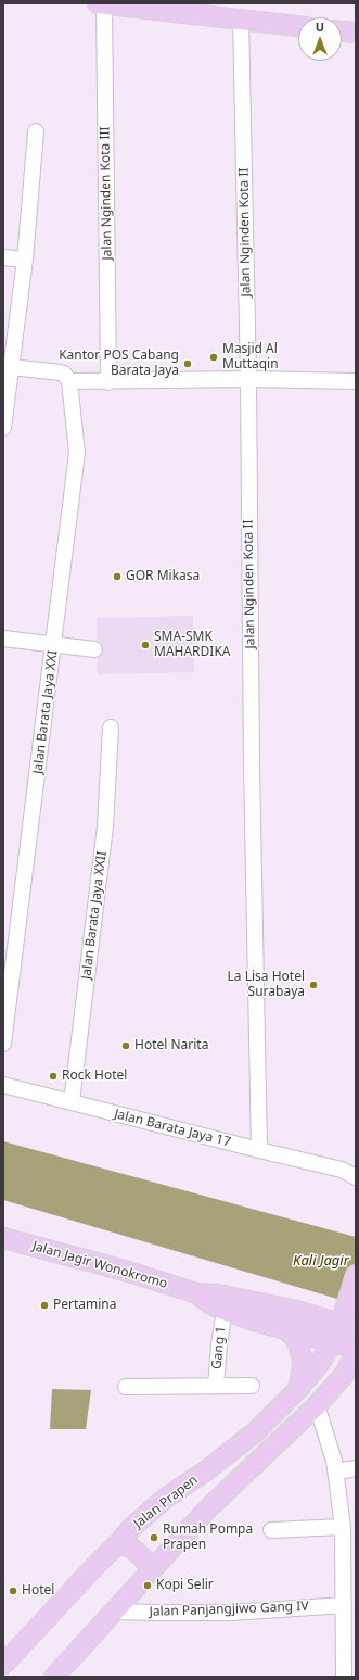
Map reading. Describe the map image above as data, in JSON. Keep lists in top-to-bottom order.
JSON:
{
  "streets": {
    "main road": ["Jalan Jagir Wonokromo", "Jalan Prapen"],
    "street": [
      "Jalan Nginden Kota III",
      "Jalan Nginden Kota II",
      "Jalan Barata Jaya XXI",
      "Jalan Barata Jaya XXII",
      "Jalan Barata Jaya 17",
      "Gang 1",
      "Jalan Panjangjiwo Gang IV"
    ]
  },
  "crossings": [
    ["Jalan Nginden Kota II", "Jalan Barata Jaya 17"],
    ["Jalan Barata Jaya XXII", "Jalan Barata Jaya 17"],
    ["Jalan Jagir Wonokromo", "Gang 1"],
    ["Jalan Jagir Wonokromo", "Jalan Prapen"],
    ["Jalan Prapen", "Jalan Panjangjiwo Gang IV"]
  ],
  "water": ["Kali Jagir"],
  "places": [
    "Masjid Al Muttaqin",
    "Kantor POS Cabang Barata Jaya",
    "GOR Mikasa",
    "SMA-SMK MAHARDIKA",
    "La Lisa Hotel Surabaya",
    "Hotel Narita",
    "Rock Hotel",
    "Pertamina",
    "Rumah Pompa Prapen",
    "Kopi Selir",
    "Hotel"
  ],
  "north": "top"
}
